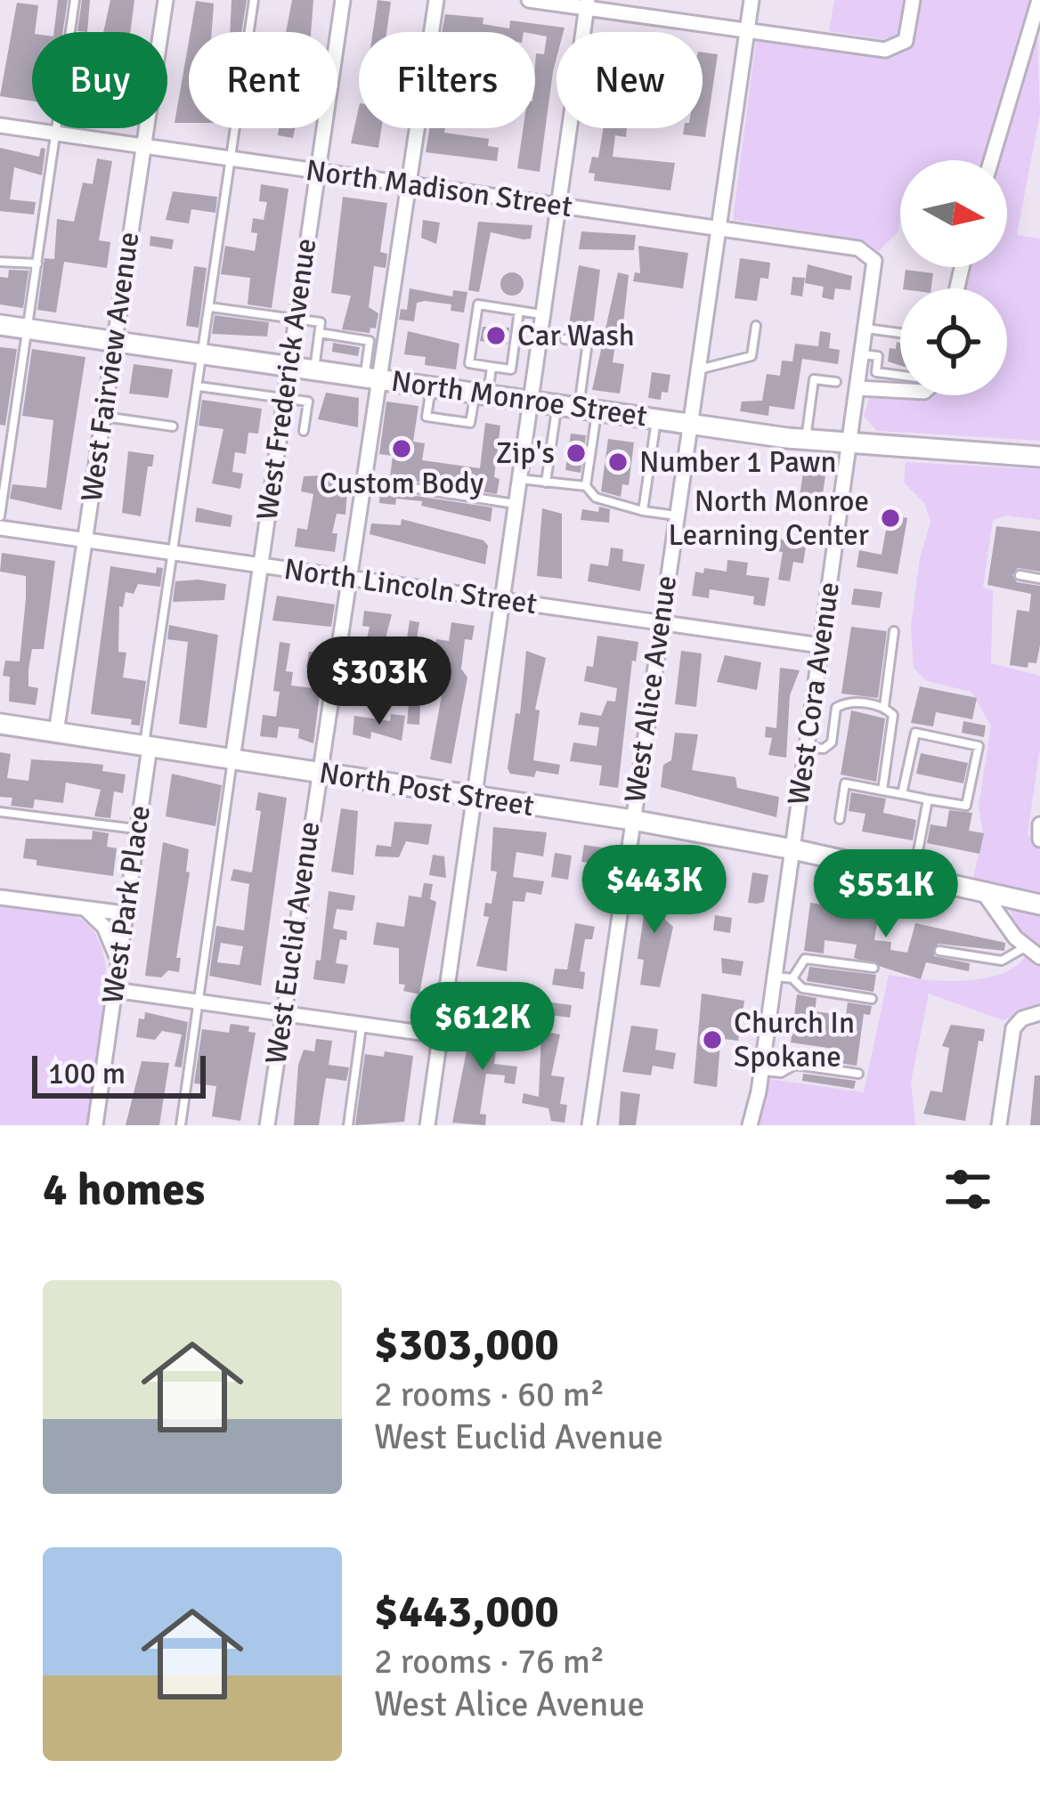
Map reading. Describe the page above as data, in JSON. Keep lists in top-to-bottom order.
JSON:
{
  "streets": {
    "street": [
      "North Madison Street",
      "West Fairview Avenue",
      "West Frederick Avenue",
      "North Monroe Street",
      "North Lincoln Street",
      "West Alice Avenue",
      "West Cora Avenue",
      "North Post Street",
      "West Park Place",
      "West Euclid Avenue"
    ]
  },
  "crossings": [
    ["North Madison Street", "West Fairview Avenue"],
    ["North Madison Street", "West Frederick Avenue"],
    ["North Madison Street", "West Alice Avenue"],
    ["North Madison Street", "West Cora Avenue"],
    ["North Madison Street", "West Euclid Avenue"],
    ["West Fairview Avenue", "North Monroe Street"],
    ["West Fairview Avenue", "North Lincoln Street"],
    ["West Fairview Avenue", "North Post Street"],
    ["West Frederick Avenue", "North Monroe Street"],
    ["West Frederick Avenue", "North Lincoln Street"],
    ["West Frederick Avenue", "North Post Street"],
    ["North Monroe Street", "West Alice Avenue"],
    ["North Monroe Street", "West Cora Avenue"],
    ["North Monroe Street", "West Euclid Avenue"],
    ["North Lincoln Street", "West Alice Avenue"],
    ["North Lincoln Street", "West Cora Avenue"],
    ["North Lincoln Street", "West Euclid Avenue"],
    ["West Alice Avenue", "North Post Street"],
    ["West Cora Avenue", "North Post Street"],
    ["North Post Street", "West Park Place"],
    ["North Post Street", "West Euclid Avenue"]
  ],
  "places": [
    "Car Wash",
    "Custom Body",
    "Zip's",
    "Number 1 Pawn",
    "North Monroe Learning Center",
    "Church In Spokane"
  ],
  "scale_bar": "100 m",
  "north": "right",
  "page": {
    "chip": [
      "Buy",
      "Rent",
      "Filters",
      "New"
    ],
    "price": [
      "$303K",
      "$443K",
      "$551K",
      "$612K"
    ],
    "scale": "100 m",
    "heading": "4 homes",
    "list": [
      {
        "name": "$303,000",
        "note": "2 rooms · 60 m² · West Euclid Avenue"
      },
      {
        "name": "$443,000",
        "note": "2 rooms · 76 m² · West Alice Avenue"
      }
    ]
  }
}
